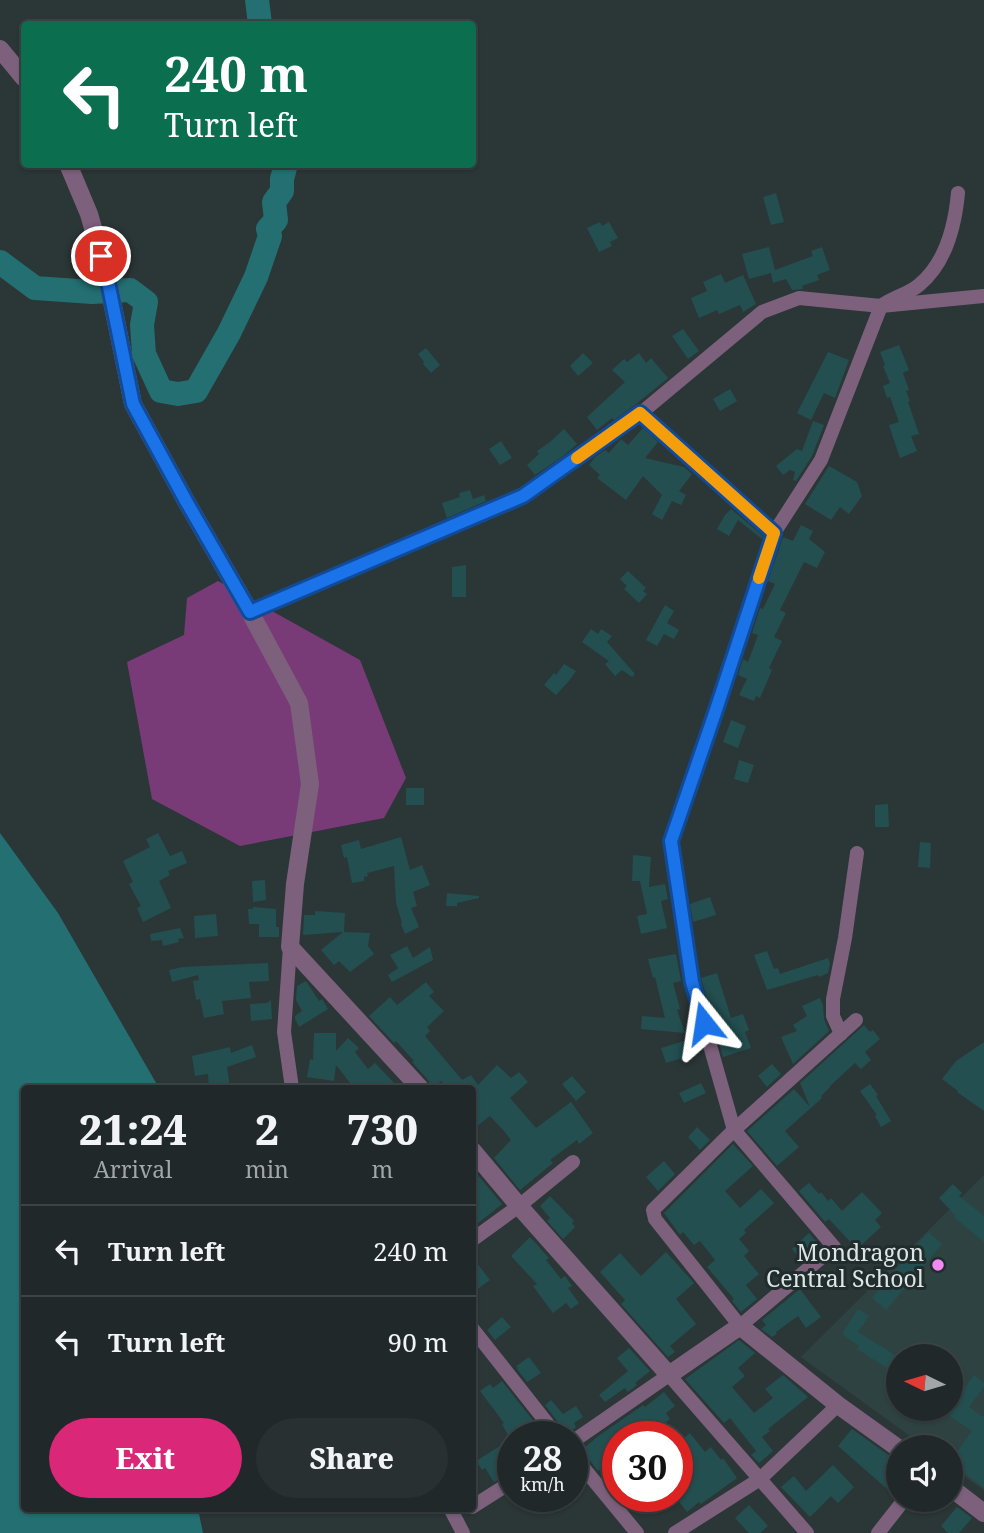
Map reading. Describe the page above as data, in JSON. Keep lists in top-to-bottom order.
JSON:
{
  "places": ["Mondragon Central School"],
  "north": "left",
  "page": {
    "turn": ["240 m", "Turn left"],
    "eta": [
      "21:24",
      "Arrival",
      "2",
      "min",
      "730",
      "m"
    ],
    "list": [
      {
        "name": "Turn left",
        "value": "240 m"
      },
      {
        "name": "Turn left",
        "value": "90 m"
      }
    ],
    "buttons": ["Exit", "Share"],
    "speed": "28 km/h",
    "limit": "30"
  }
}
